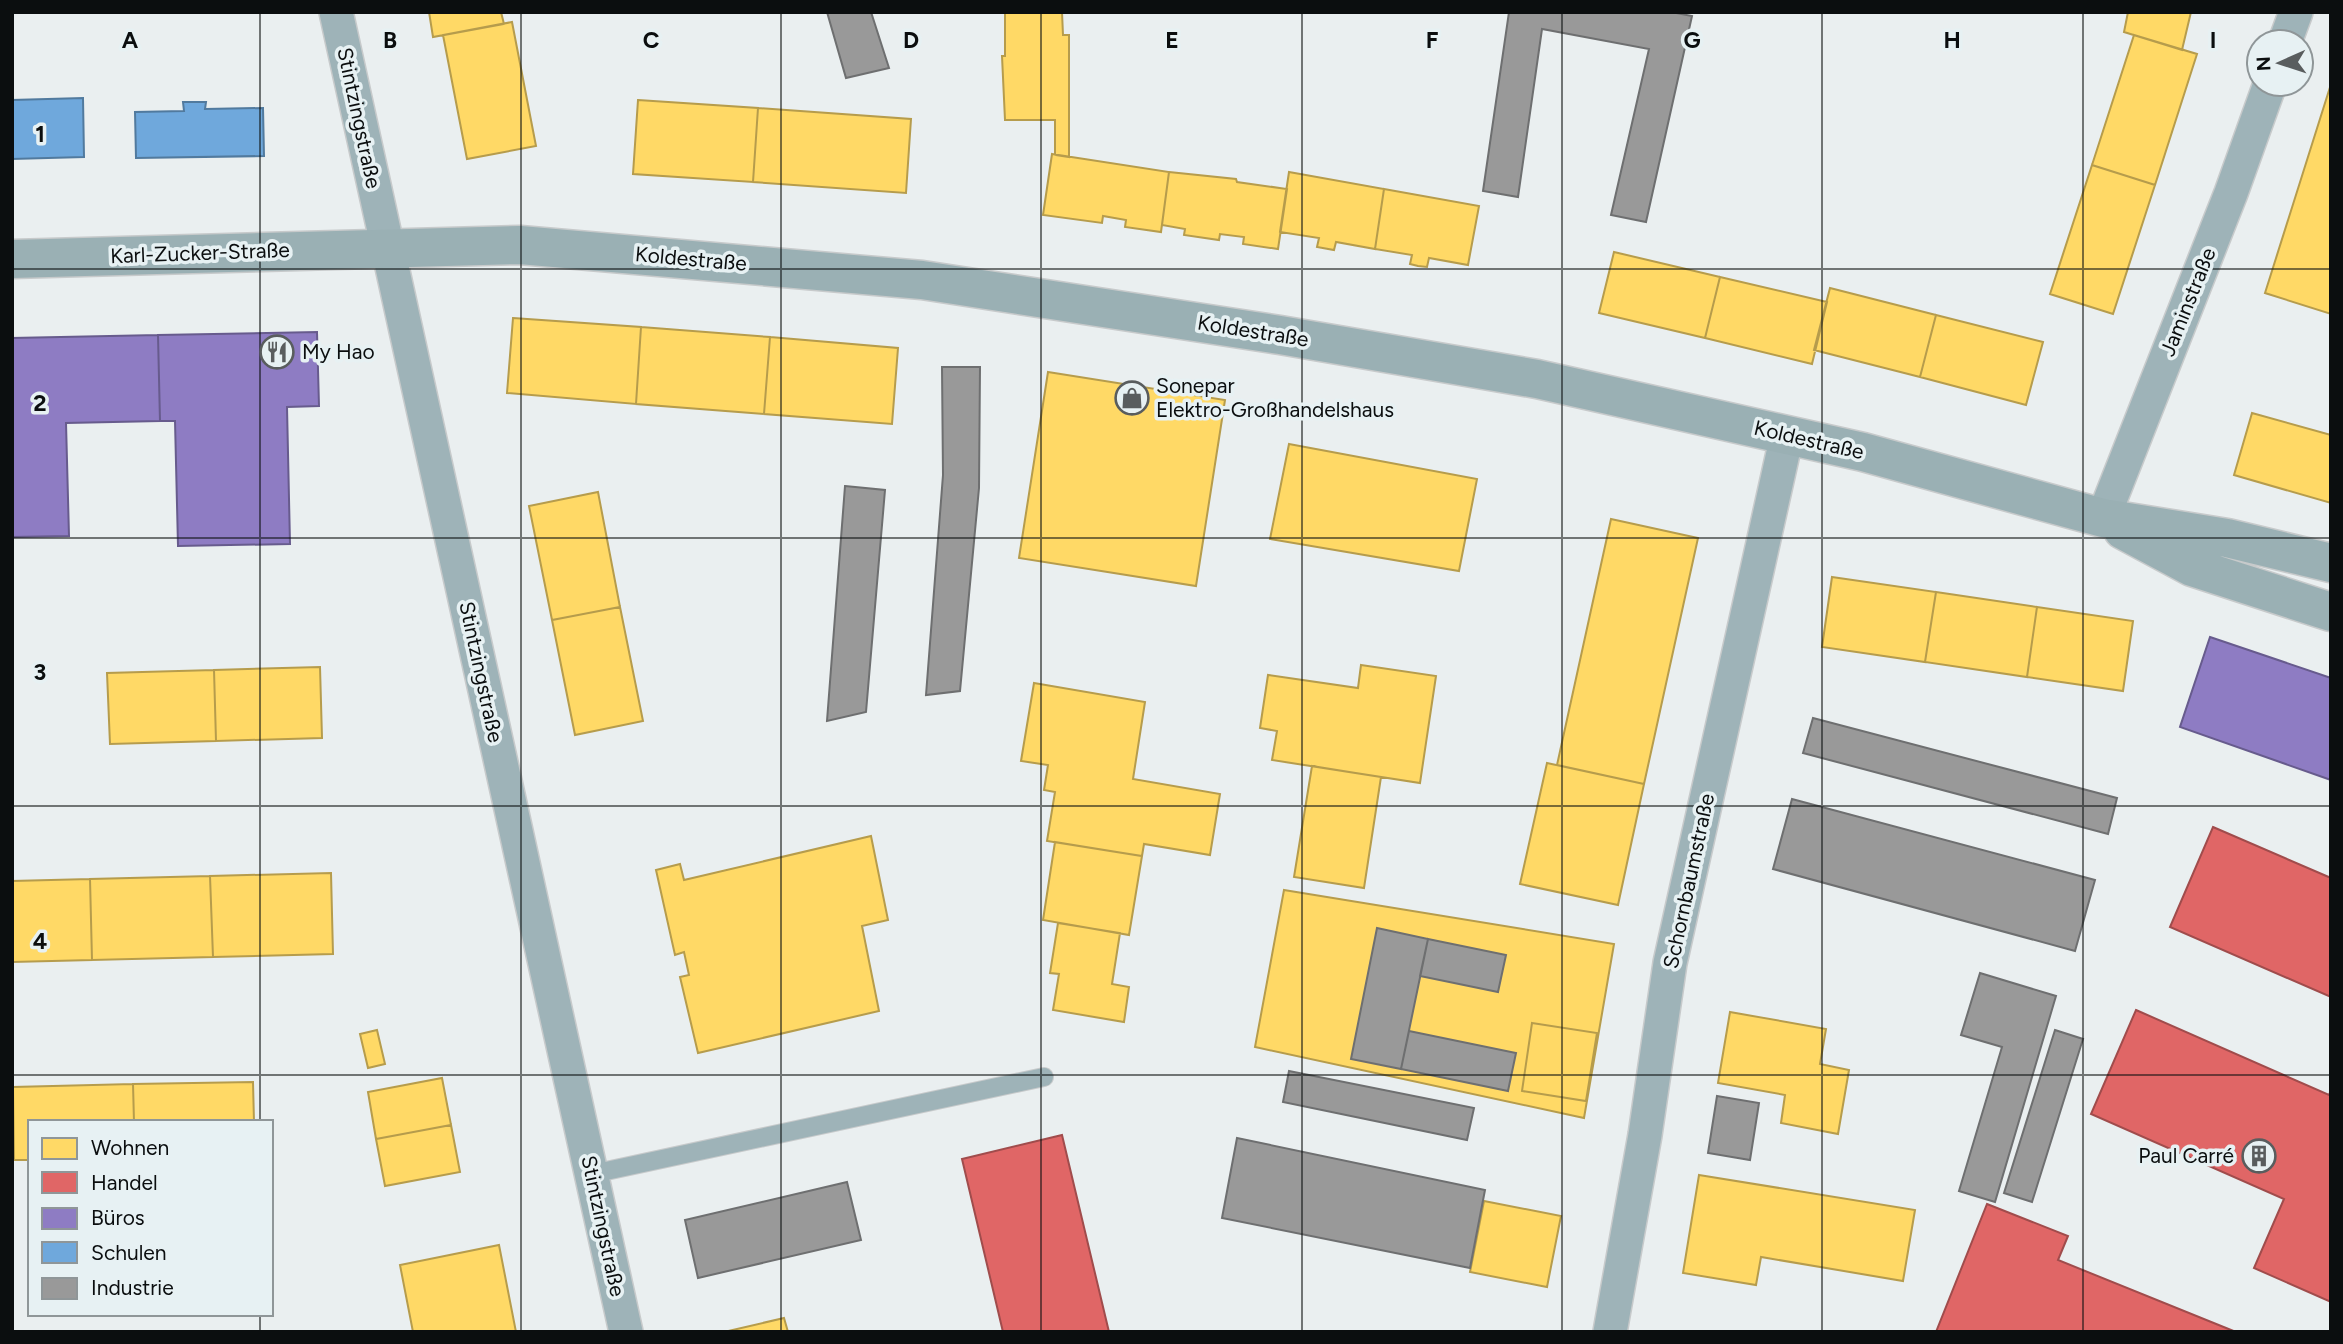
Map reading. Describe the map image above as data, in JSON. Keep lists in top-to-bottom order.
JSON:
{
  "streets": {
    "street": [
      "Stintzingstraße",
      "Karl-Zucker-Straße",
      "Koldestraße",
      "Jaminstraße",
      "Schornbaumstraße"
    ]
  },
  "crossings": [
    ["Stintzingstraße", "Karl-Zucker-Straße"],
    ["Stintzingstraße", "Koldestraße"],
    ["Karl-Zucker-Straße", "Koldestraße"],
    ["Koldestraße", "Jaminstraße"],
    ["Koldestraße", "Schornbaumstraße"]
  ],
  "places": {
    "restaurant": ["My Hao"],
    "shop": ["Sonepar Elektro-Großhandelshaus"],
    "building": ["Paul Carré"]
  },
  "legend": [
    "Wohnen",
    "Handel",
    "Büros",
    "Schulen",
    "Industrie"
  ],
  "north": "left",
  "grid": {
    "columns": [
      "A",
      "B",
      "C",
      "D",
      "E",
      "F",
      "G",
      "H",
      "I"
    ],
    "rows": [
      "1",
      "2",
      "3",
      "4"
    ]
  }
}
